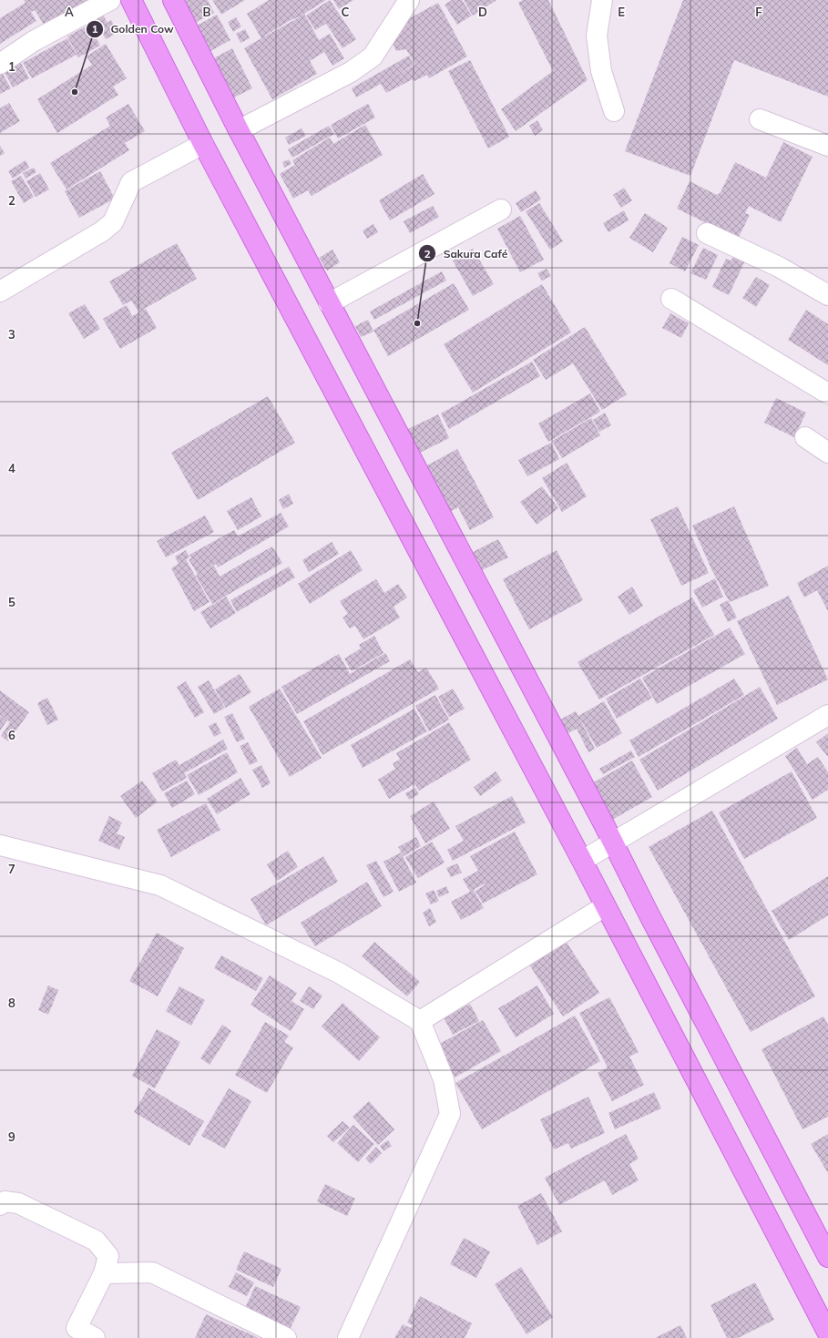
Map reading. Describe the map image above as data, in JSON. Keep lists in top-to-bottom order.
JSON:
{
  "places": ["Golden Cow", "Sakura Café"],
  "grid": {
    "columns": [
      "A",
      "B",
      "C",
      "D",
      "E",
      "F"
    ],
    "rows": [
      "1",
      "2",
      "3",
      "4",
      "5",
      "6",
      "7",
      "8",
      "9"
    ]
  }
}
